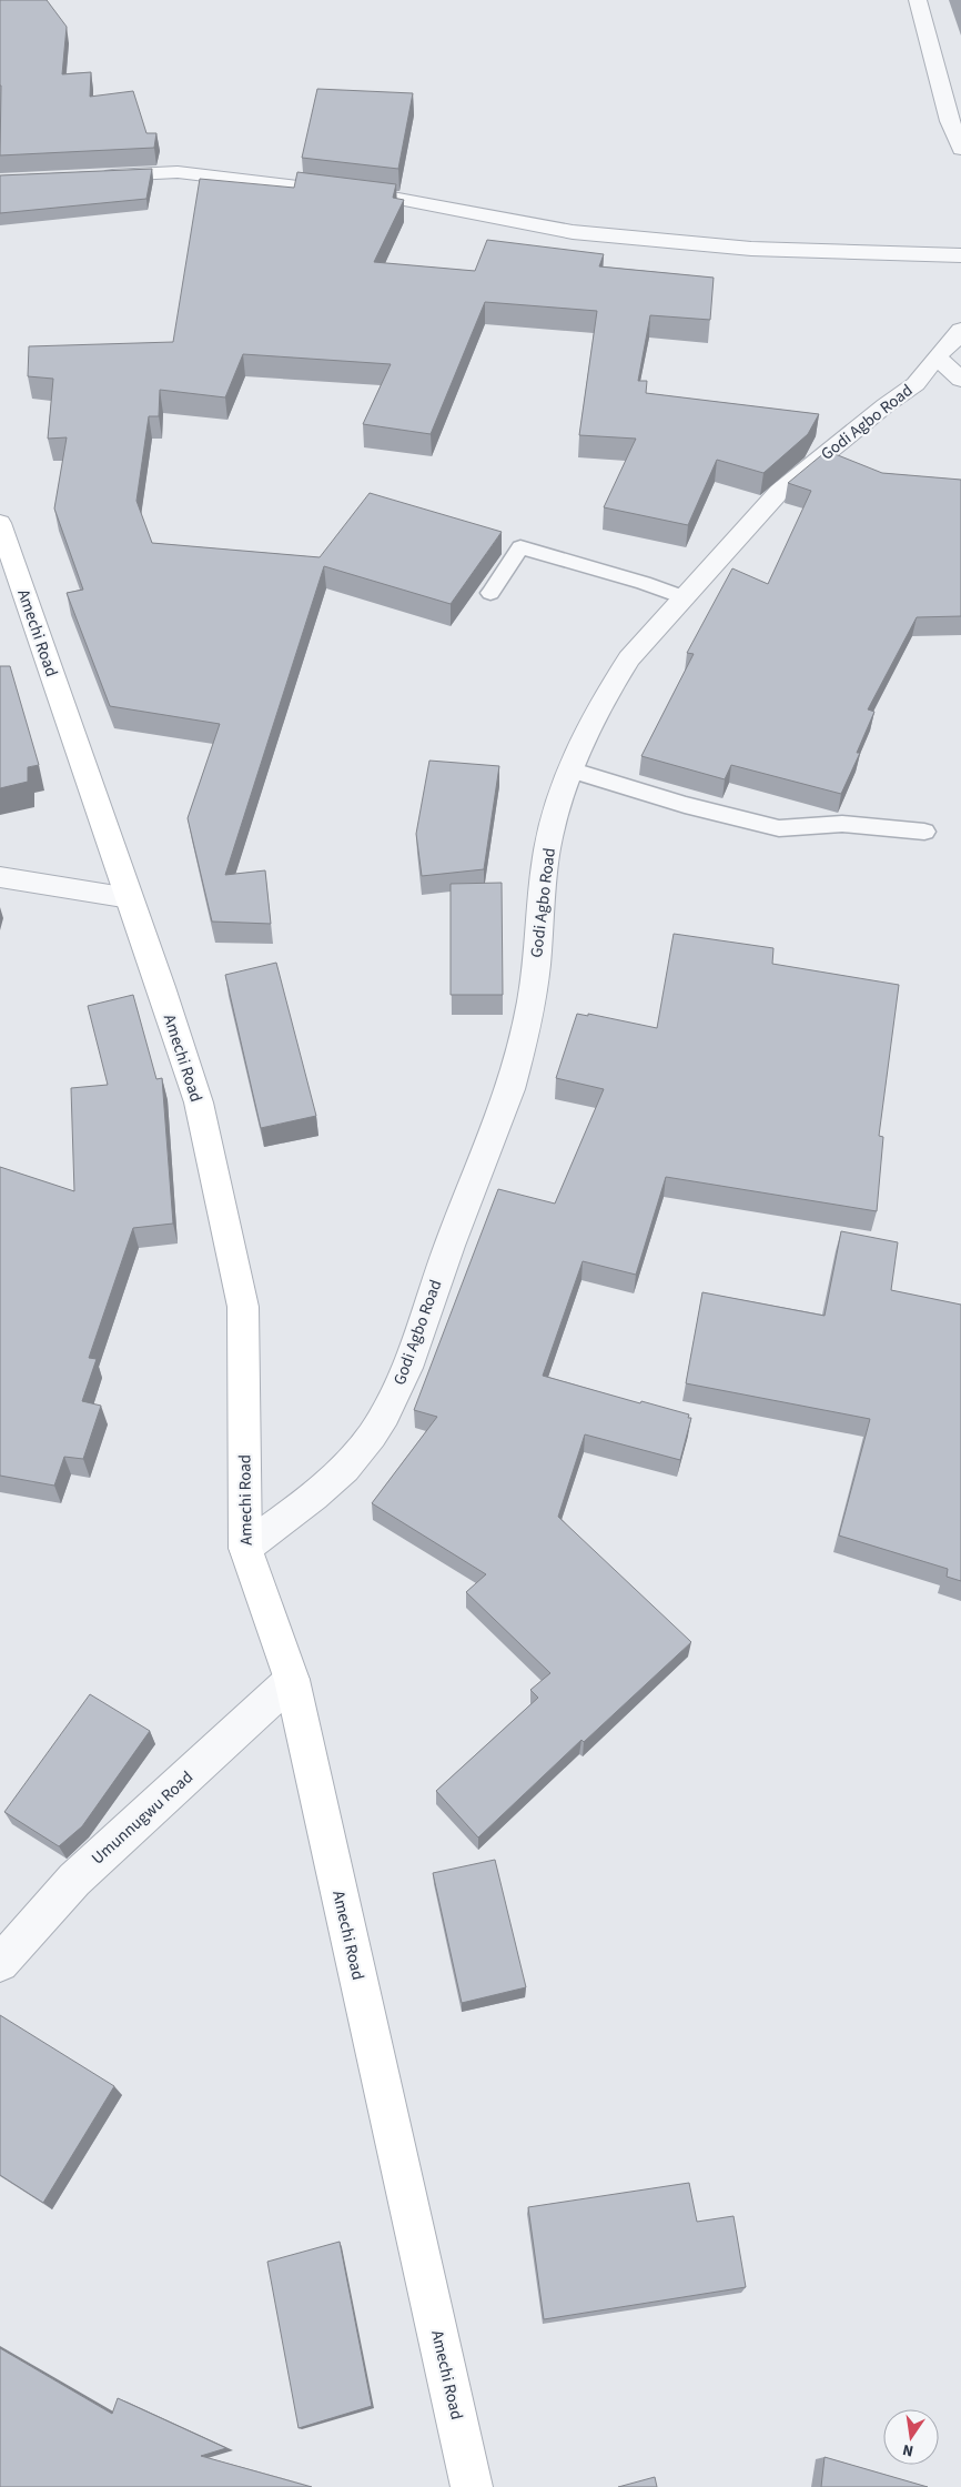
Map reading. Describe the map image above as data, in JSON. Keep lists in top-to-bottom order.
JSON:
{
  "streets": {
    "main road": ["Amechi Road"],
    "street": ["Godi Agbo Road", "Umunnugwu Road"]
  },
  "crossings": [
    ["Godi Agbo Road", "Amechi Road"],
    ["Amechi Road", "Umunnugwu Road"]
  ],
  "north": "bottom"
}
